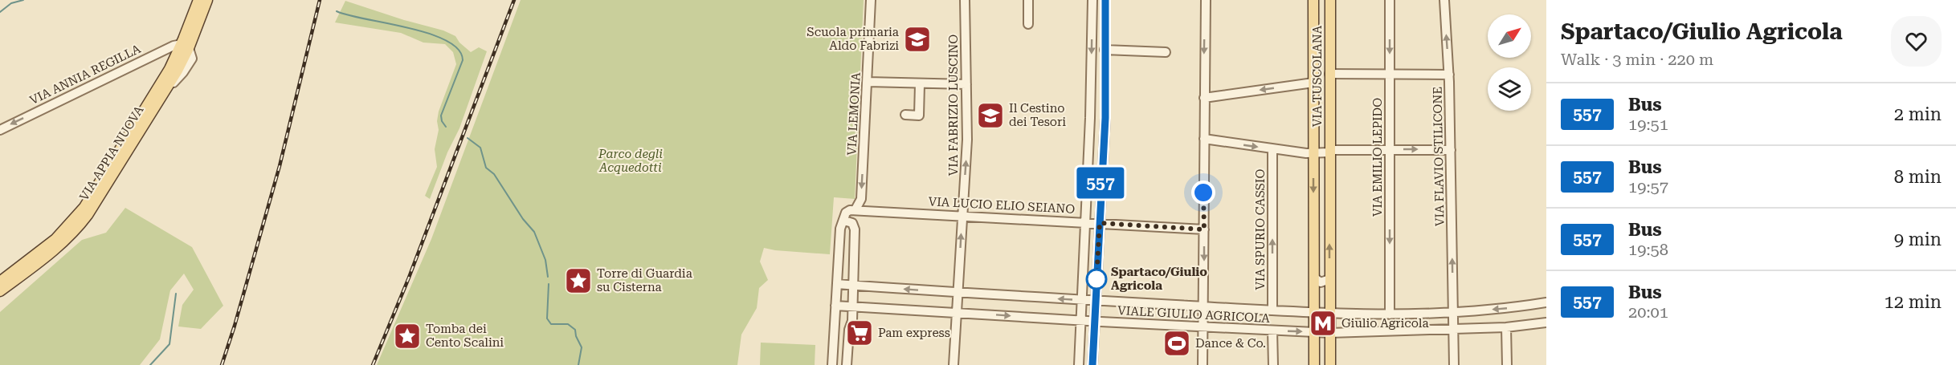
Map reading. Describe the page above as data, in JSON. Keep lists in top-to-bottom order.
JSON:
{
  "streets": {
    "main road": ["VIA TUSCOLANA", "VIA APPIA NUOVA"],
    "street": [
      "VIA ANNIA REGILLA",
      "VIA FABRIZIO LUSCINO",
      "VIA LEMONIA",
      "VIA FLAVIO STILICONE",
      "VIA EMILIO LEPIDO",
      "VIA LUCIO ELIO SEIANO",
      "VIA SPURIO CASSIO",
      "VIALE GIULIO AGRICOLA"
    ]
  },
  "crossings": [
    ["VIA ANNIA REGILLA", "VIA APPIA NUOVA"],
    ["VIA TUSCOLANA", "VIALE GIULIO AGRICOLA"],
    ["VIA FABRIZIO LUSCINO", "VIA LUCIO ELIO SEIANO"],
    ["VIA FABRIZIO LUSCINO", "VIALE GIULIO AGRICOLA"],
    ["VIA LEMONIA", "VIA LUCIO ELIO SEIANO"],
    ["VIA SPURIO CASSIO", "VIALE GIULIO AGRICOLA"]
  ],
  "one_way": [
    "VIA ANNIA REGILLA",
    "VIA FABRIZIO LUSCINO",
    "VIA LEMONIA",
    "VIA FLAVIO STILICONE",
    "VIA EMILIO LEPIDO"
  ],
  "parks": ["Parco degli Acquedotti"],
  "places": {
    "school or university": ["Scuola primaria Aldo Fabrizi", "Il Cestino dei Tesori"],
    "other": ["Spartaco/Giulio Agricola"],
    "place": ["Torre di Guardia su Cisterna", "Tomba dei Cento Scalini"],
    "metro station": ["Giulio Agricola"],
    "supermarket": ["Pam express"],
    "sports": ["Dance & Co."]
  },
  "lines": ["bus line 557"],
  "north": "top right",
  "page": {
    "on_map": "557",
    "heading": ["Spartaco/Giulio Agricola", "Walk · 3 min · 220 m"],
    "list": [
      {
        "mark": "557",
        "name": "Bus",
        "note": "19:51",
        "value": "2 min"
      },
      {
        "mark": "557",
        "name": "Bus",
        "note": "19:57",
        "value": "8 min"
      },
      {
        "mark": "557",
        "name": "Bus",
        "note": "19:58",
        "value": "9 min"
      },
      {
        "mark": "557",
        "name": "Bus",
        "note": "20:01",
        "value": "12 min"
      }
    ]
  }
}
